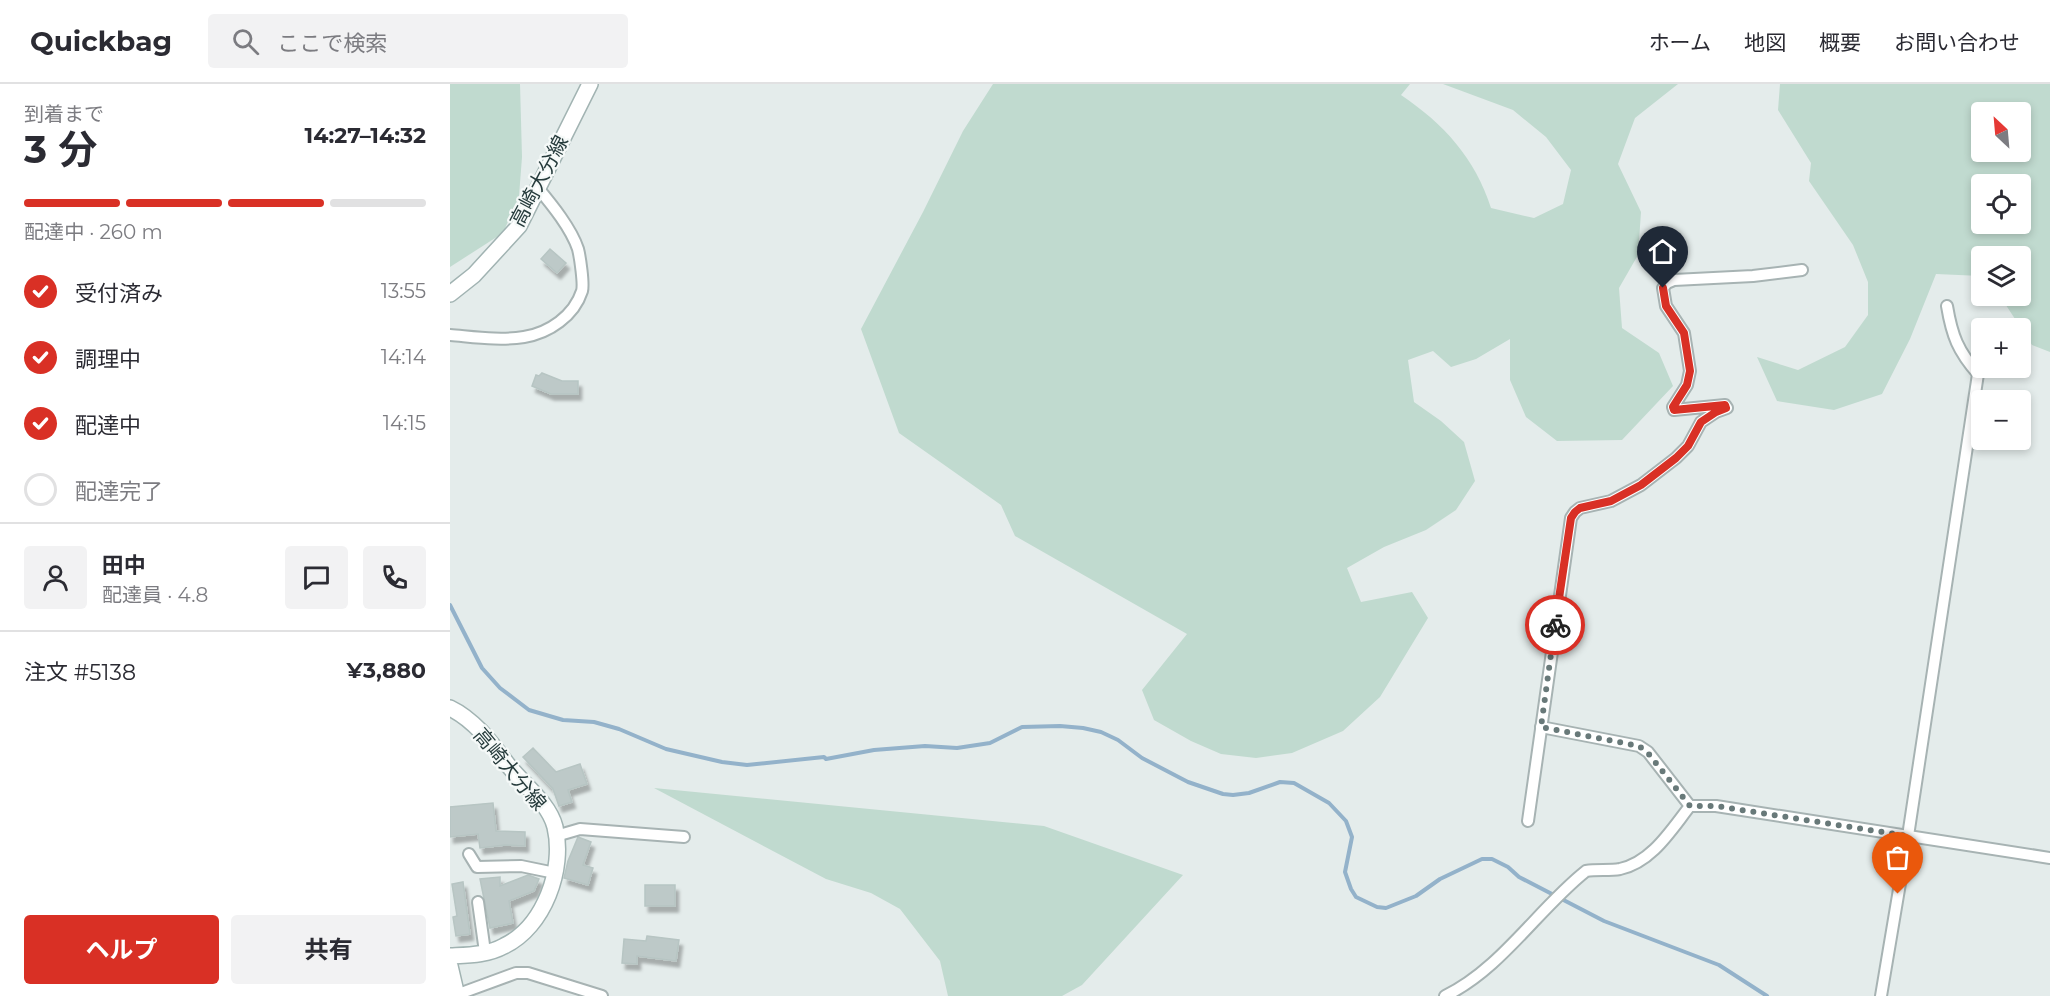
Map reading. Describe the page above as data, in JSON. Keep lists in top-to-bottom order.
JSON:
{
  "streets": {
    "main road": ["高崎大分線"]
  },
  "north": "top left",
  "page": {
    "header": "Quickbag",
    "search": "ここで検索",
    "nav": [
      "ホーム",
      "地図",
      "概要",
      "お問い合わせ"
    ],
    "heading": ["3 分", "到着まで", "14:27–14:32"],
    "panel": [
      "田中",
      "配達員 · 4.8",
      "注文 #5138",
      "¥3,880"
    ],
    "map_buttons": ["+", "−"],
    "bar": "配達中 · 260 m",
    "list": [
      ["受付済み", "13:55"],
      ["調理中", "14:14"],
      ["配達中", "14:15"],
      "配達完了"
    ],
    "buttons": ["ヘルプ", "共有"]
  }
}
